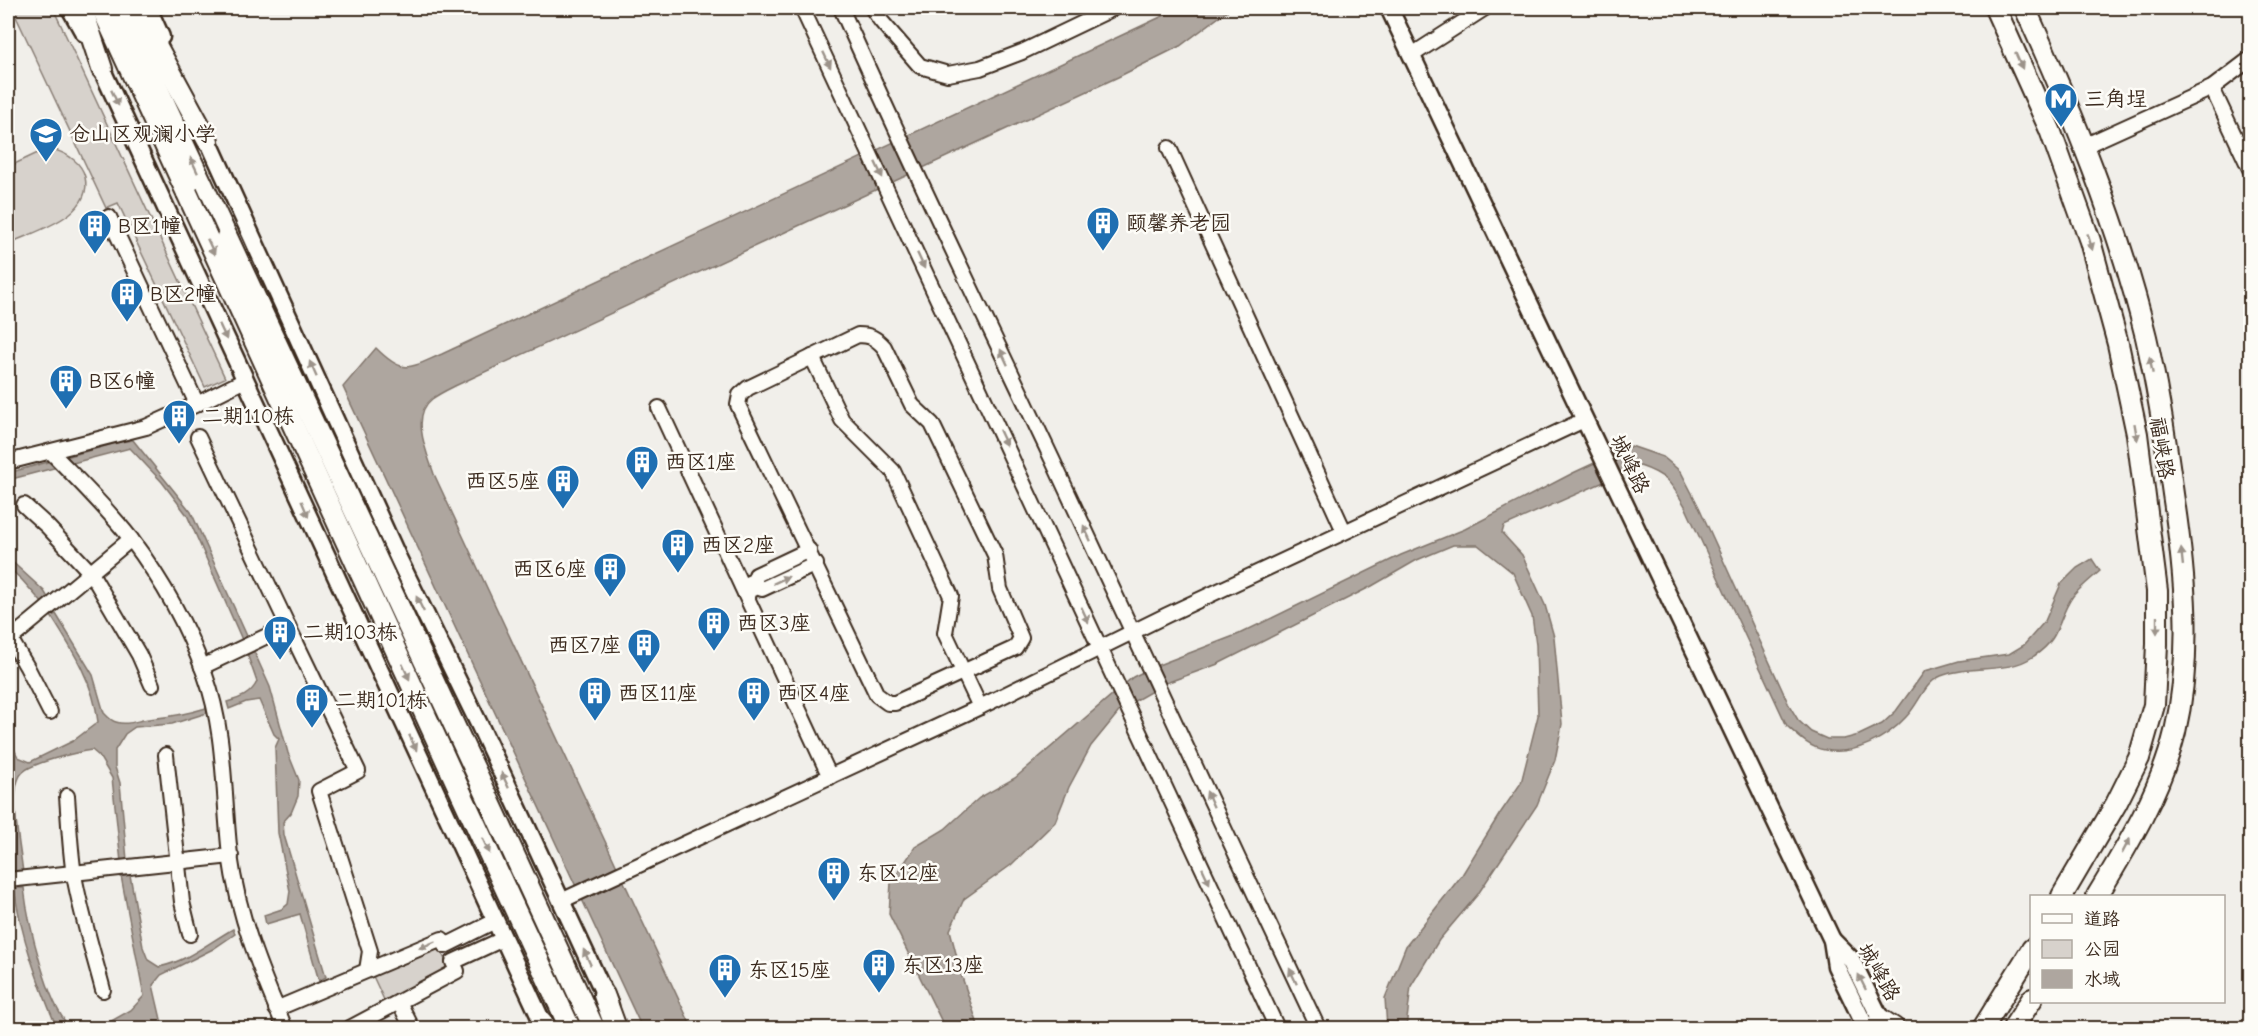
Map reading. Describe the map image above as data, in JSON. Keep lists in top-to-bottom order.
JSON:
{
  "streets": {
    "highway": ["福峡路"],
    "main road": ["城峰路"]
  },
  "places": {
    "metro station": ["三角埕"],
    "school or university": ["仓山区观澜小学"],
    "building": [
      "颐馨养老园",
      "B区1幢",
      "B区2幢",
      "B区6幢",
      "二期110栋",
      "西区1座",
      "西区5座",
      "西区2座",
      "西区6座",
      "西区3座",
      "二期103栋",
      "西区7座",
      "西区11座",
      "西区4座",
      "二期101栋",
      "东区12座",
      "东区13座",
      "东区15座"
    ]
  },
  "legend": ["道路", "公园", "水域"]
}
